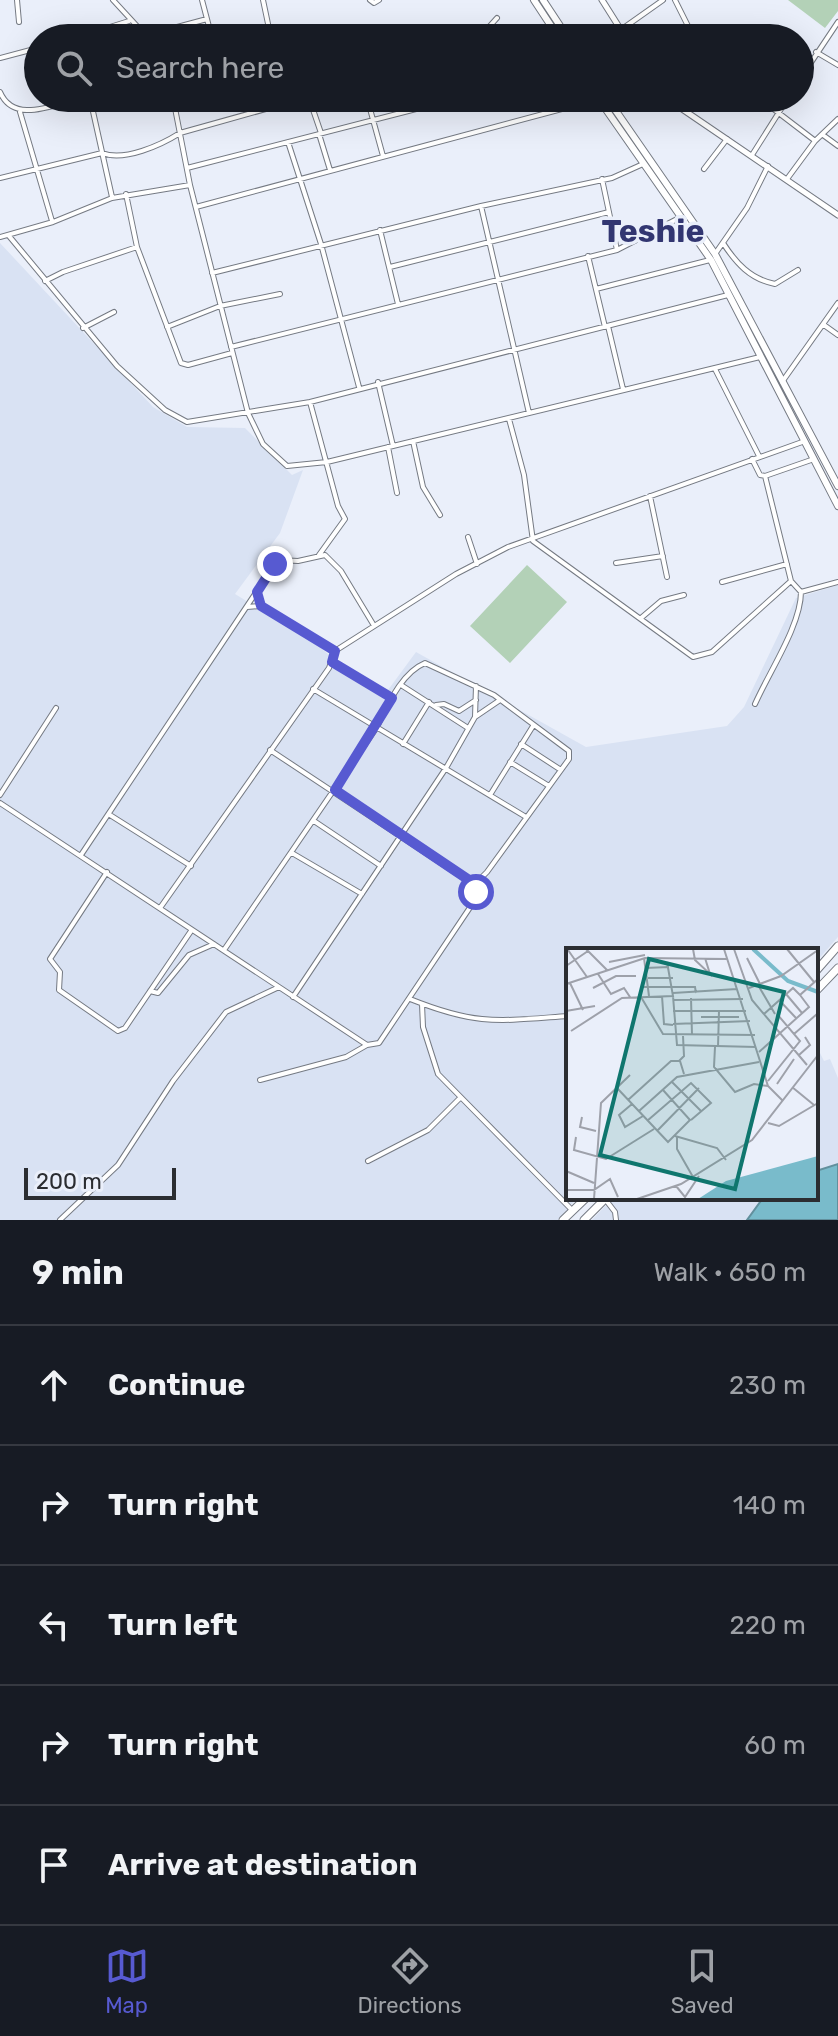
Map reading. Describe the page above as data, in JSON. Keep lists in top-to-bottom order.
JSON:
{
  "districts": ["Teshie"],
  "scale_bar": "200 m",
  "page": {
    "search": "Search here",
    "scale": "200 m",
    "heading": ["9 min", "Walk · 650 m"],
    "list": [
      ["Continue", "230 m"],
      ["Turn right", "140 m"],
      ["Turn left", "220 m"],
      ["Turn right", "60 m"],
      "Arrive at destination"
    ],
    "nav": ["Map", "Directions", "Saved"]
  }
}
